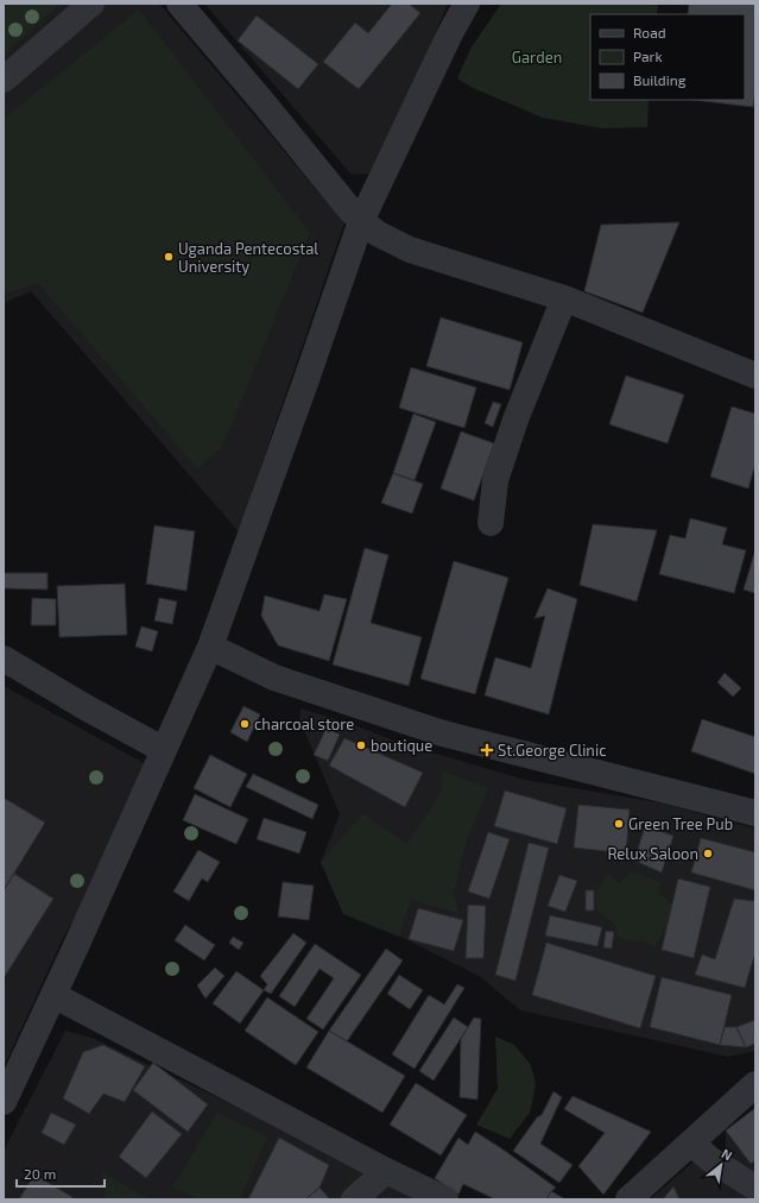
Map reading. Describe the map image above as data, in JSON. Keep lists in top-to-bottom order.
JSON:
{
  "parks": ["Garden"],
  "places": {
    "other": [
      "Uganda Pentecostal University",
      "charcoal store",
      "boutique",
      "Green Tree Pub",
      "Relux Saloon"
    ],
    "health": ["St.George Clinic"]
  },
  "legend": ["Road", "Park", "Building"],
  "scale_bar": "20 m",
  "north": "top right"
}
